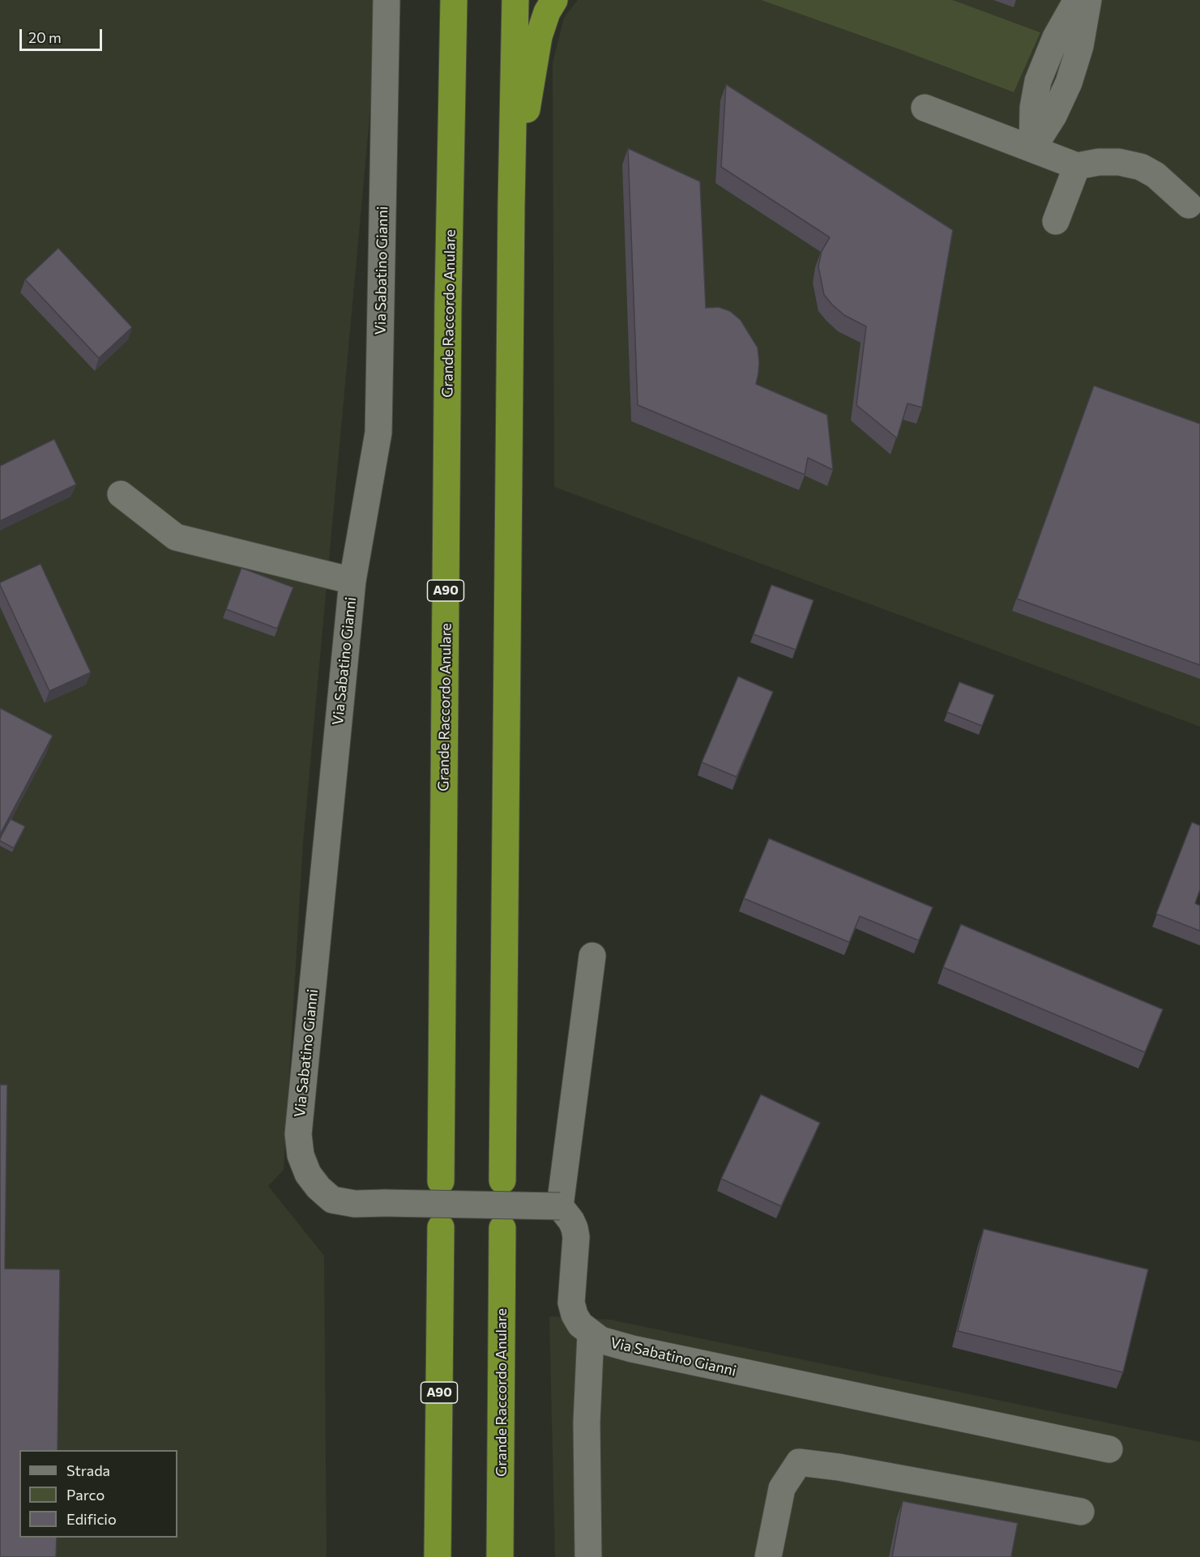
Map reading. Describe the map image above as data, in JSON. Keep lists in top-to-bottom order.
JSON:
{
  "streets": {
    "highway": ["Grande Raccordo Anulare", "A90"],
    "street": ["Via Sabatino Gianni"]
  },
  "legend": ["Strada", "Parco", "Edificio"],
  "scale_bar": "20 m"
}
